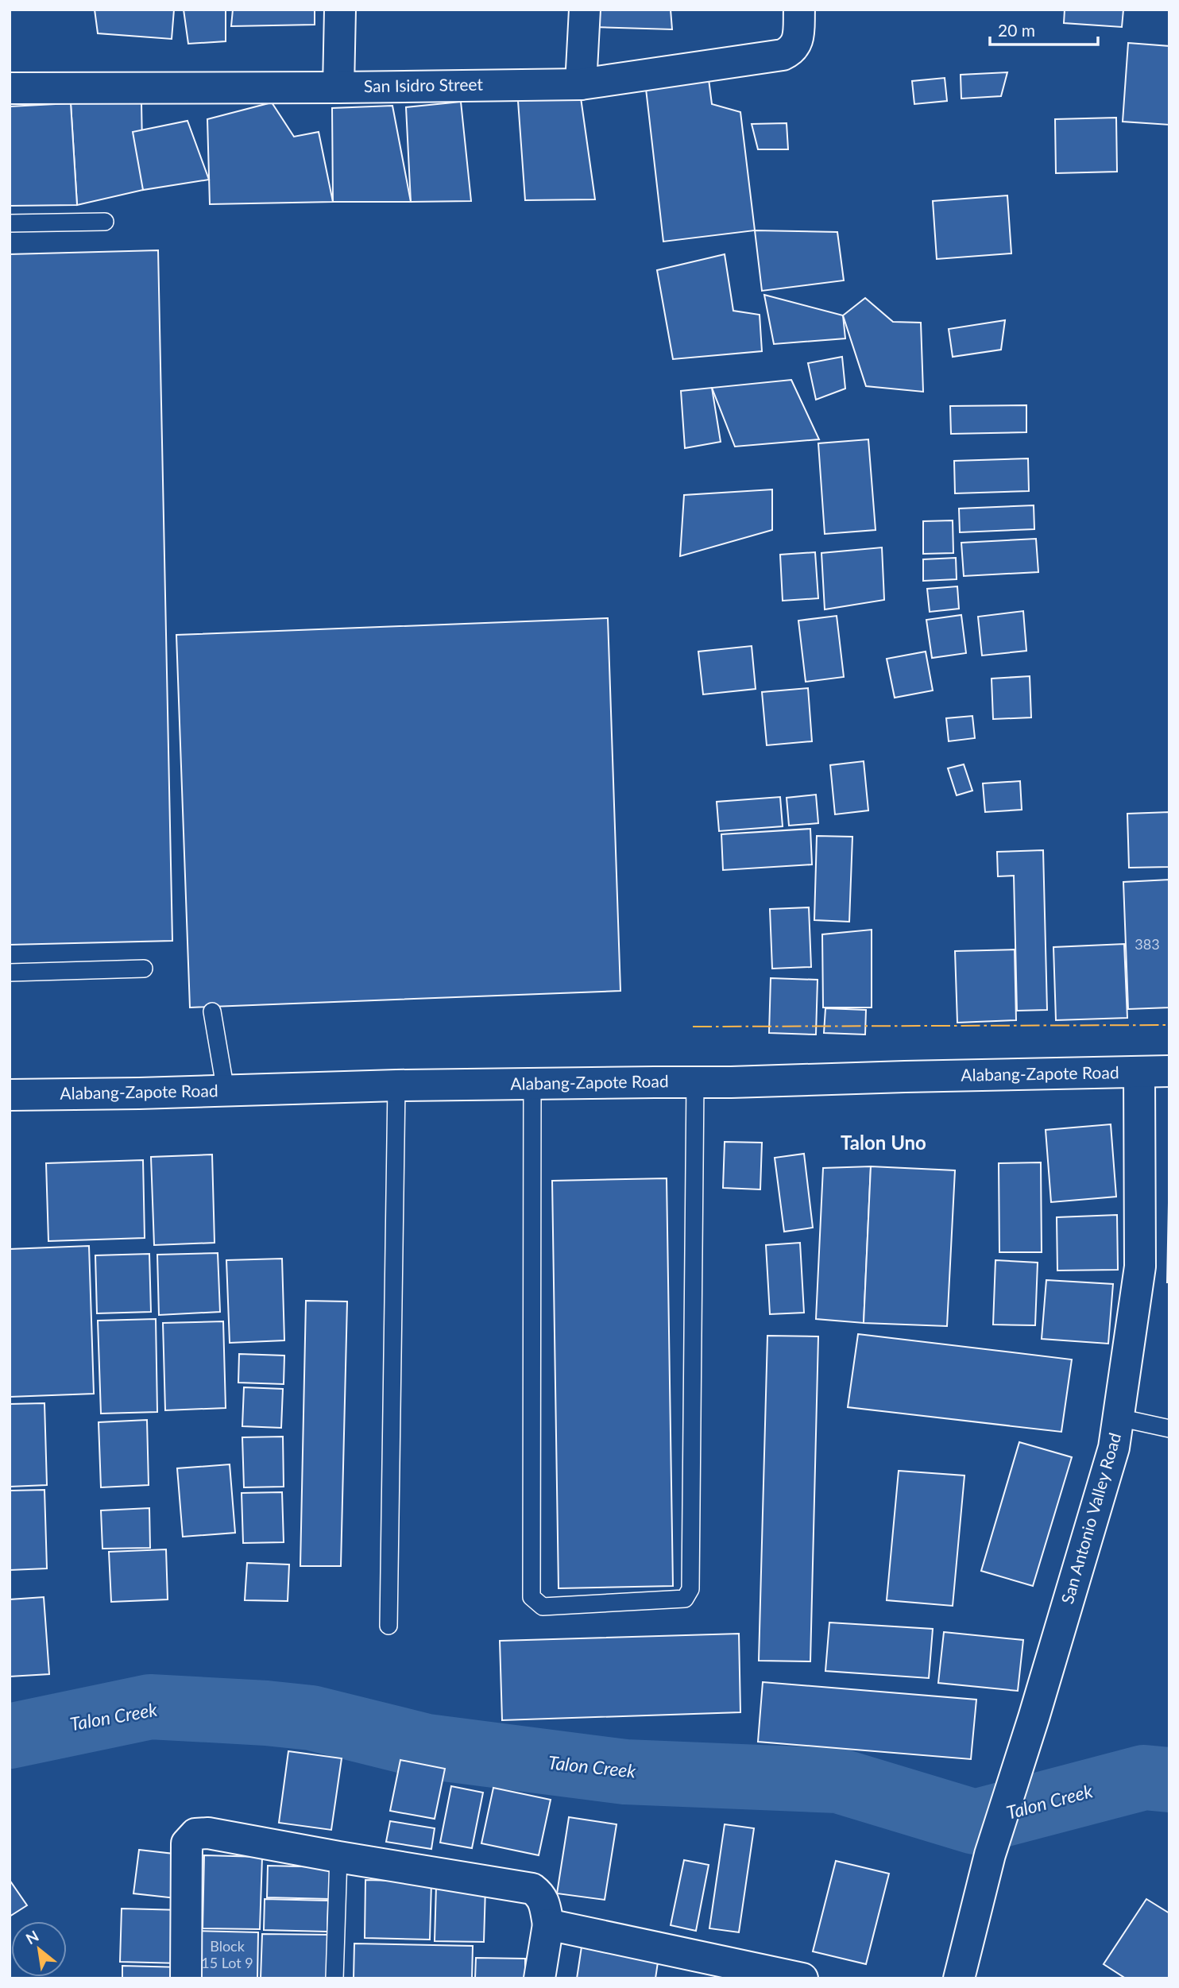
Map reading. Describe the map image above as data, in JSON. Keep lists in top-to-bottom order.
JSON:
{
  "streets": {
    "main road": ["San Isidro Street", "Alabang-Zapote Road", "San Antonio Valley Road"]
  },
  "crossings": [
    ["Alabang-Zapote Road", "San Antonio Valley Road"]
  ],
  "districts": ["Talon Uno"],
  "water": ["Talon Creek"],
  "house_numbers": ["383", "Block 15 Lot 9"],
  "scale_bar": "20 m",
  "north": "top left"
}
